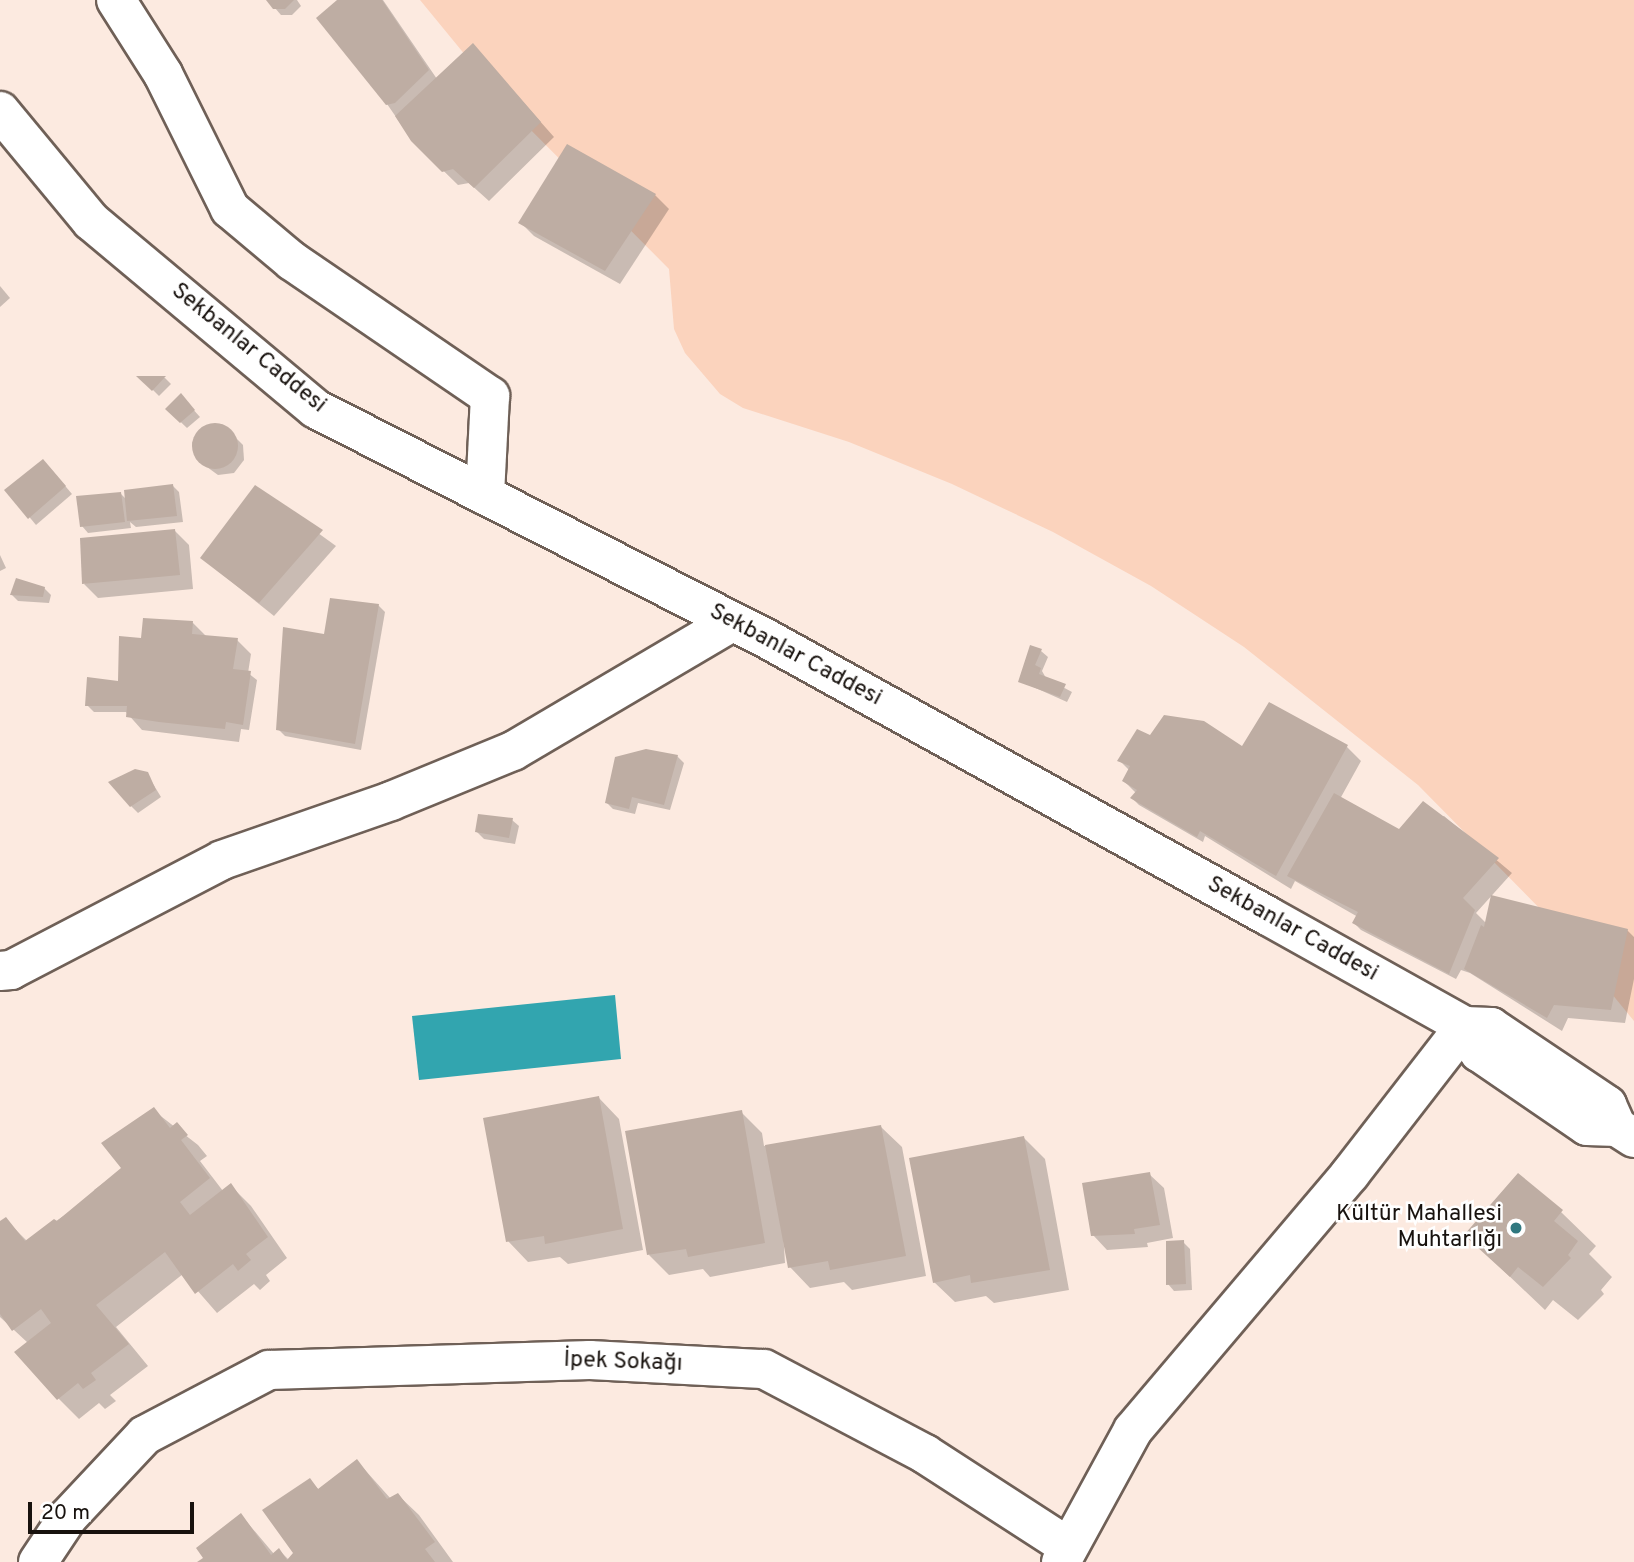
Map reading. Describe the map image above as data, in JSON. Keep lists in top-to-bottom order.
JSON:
{
  "streets": {
    "street": ["Sekbanlar Caddesi", "İpek Sokağı"]
  },
  "places": ["Kültür Mahallesi Muhtarlığı"],
  "scale_bar": "20 m"
}
